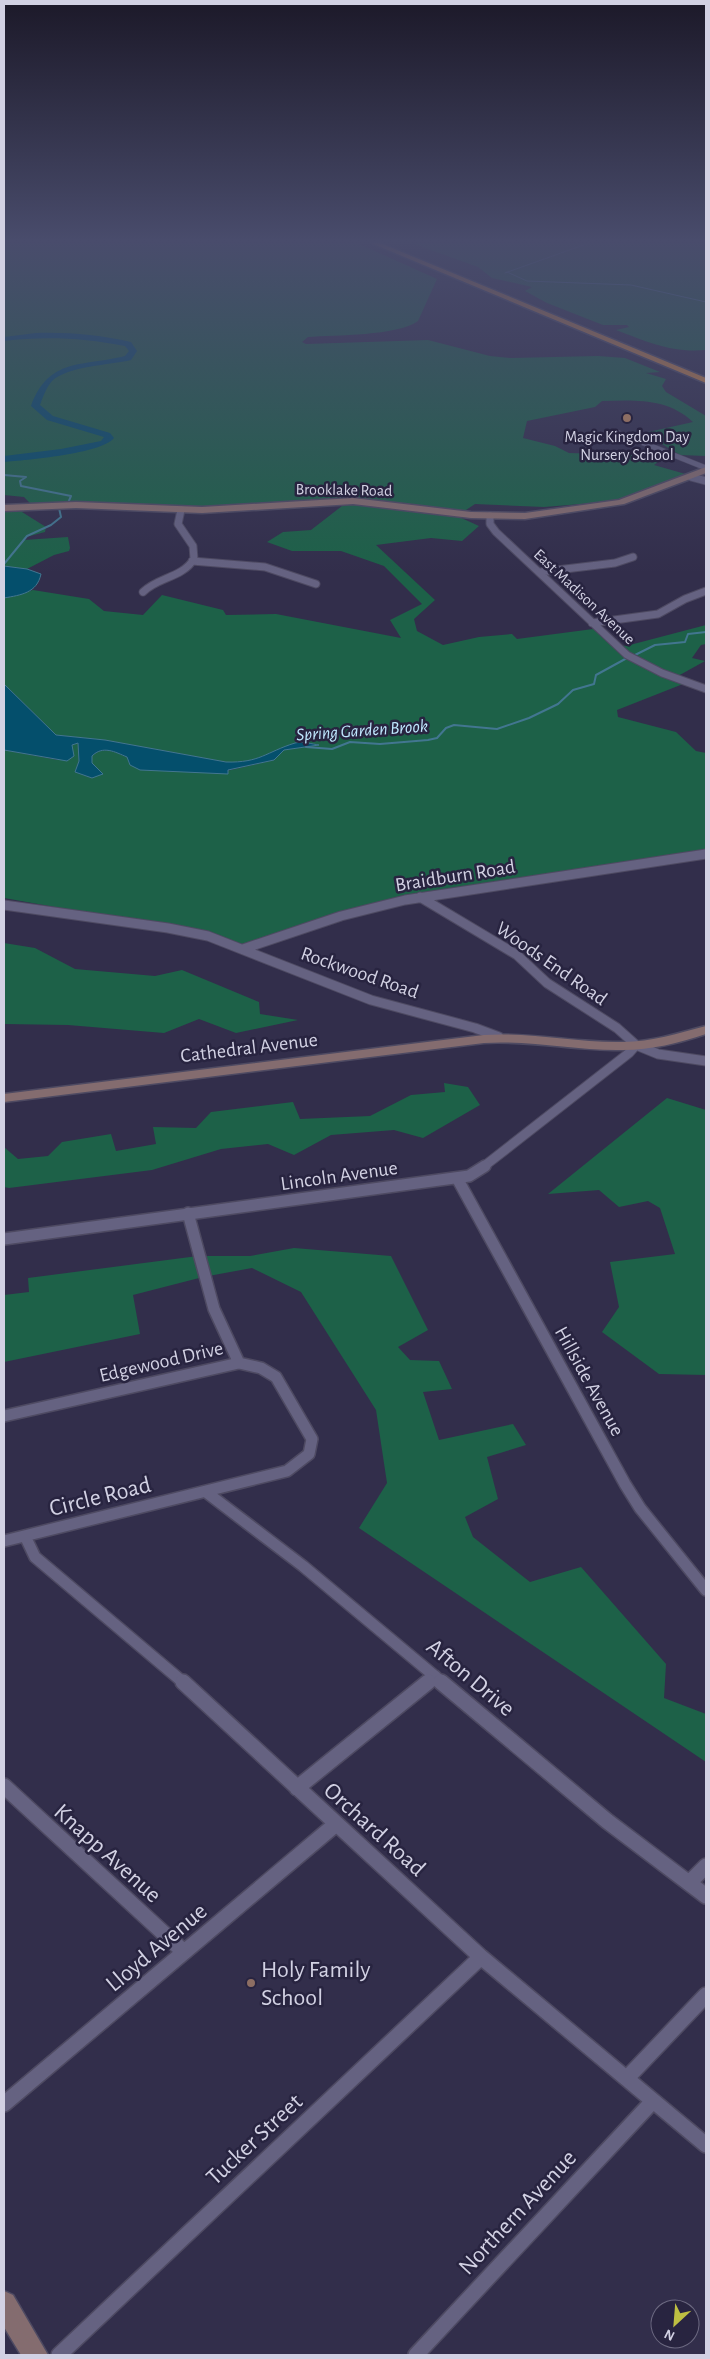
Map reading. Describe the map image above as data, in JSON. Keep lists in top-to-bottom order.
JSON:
{
  "streets": {
    "street": [
      "Brooklake Road",
      "East Madison Avenue",
      "Braidburn Road",
      "Woods End Road",
      "Rockwood Road",
      "Cathedral Avenue",
      "Lincoln Avenue",
      "Edgewood Drive",
      "Hillside Avenue",
      "Circle Road",
      "Afton Drive",
      "Orchard Road",
      "Knapp Avenue",
      "Lloyd Avenue",
      "Tucker Street",
      "Northern Avenue"
    ]
  },
  "crossings": [
    ["Brooklake Road", "East Madison Avenue"],
    ["Braidburn Road", "Woods End Road"],
    ["Braidburn Road", "Rockwood Road"],
    ["Woods End Road", "Rockwood Road"],
    ["Woods End Road", "Lincoln Avenue"],
    ["Rockwood Road", "Cathedral Avenue"],
    ["Rockwood Road", "Lincoln Avenue"],
    ["Lincoln Avenue", "Hillside Avenue"],
    ["Edgewood Drive", "Circle Road"],
    ["Edgewood Drive", "Afton Drive"],
    ["Circle Road", "Afton Drive"],
    ["Circle Road", "Orchard Road"],
    ["Orchard Road", "Lloyd Avenue"],
    ["Orchard Road", "Tucker Street"],
    ["Orchard Road", "Northern Avenue"],
    ["Knapp Avenue", "Lloyd Avenue"]
  ],
  "water": ["Spring Garden Brook"],
  "places": ["Magic Kingdom Day Nursery School", "Holy Family School"],
  "north": "bottom left"
}
